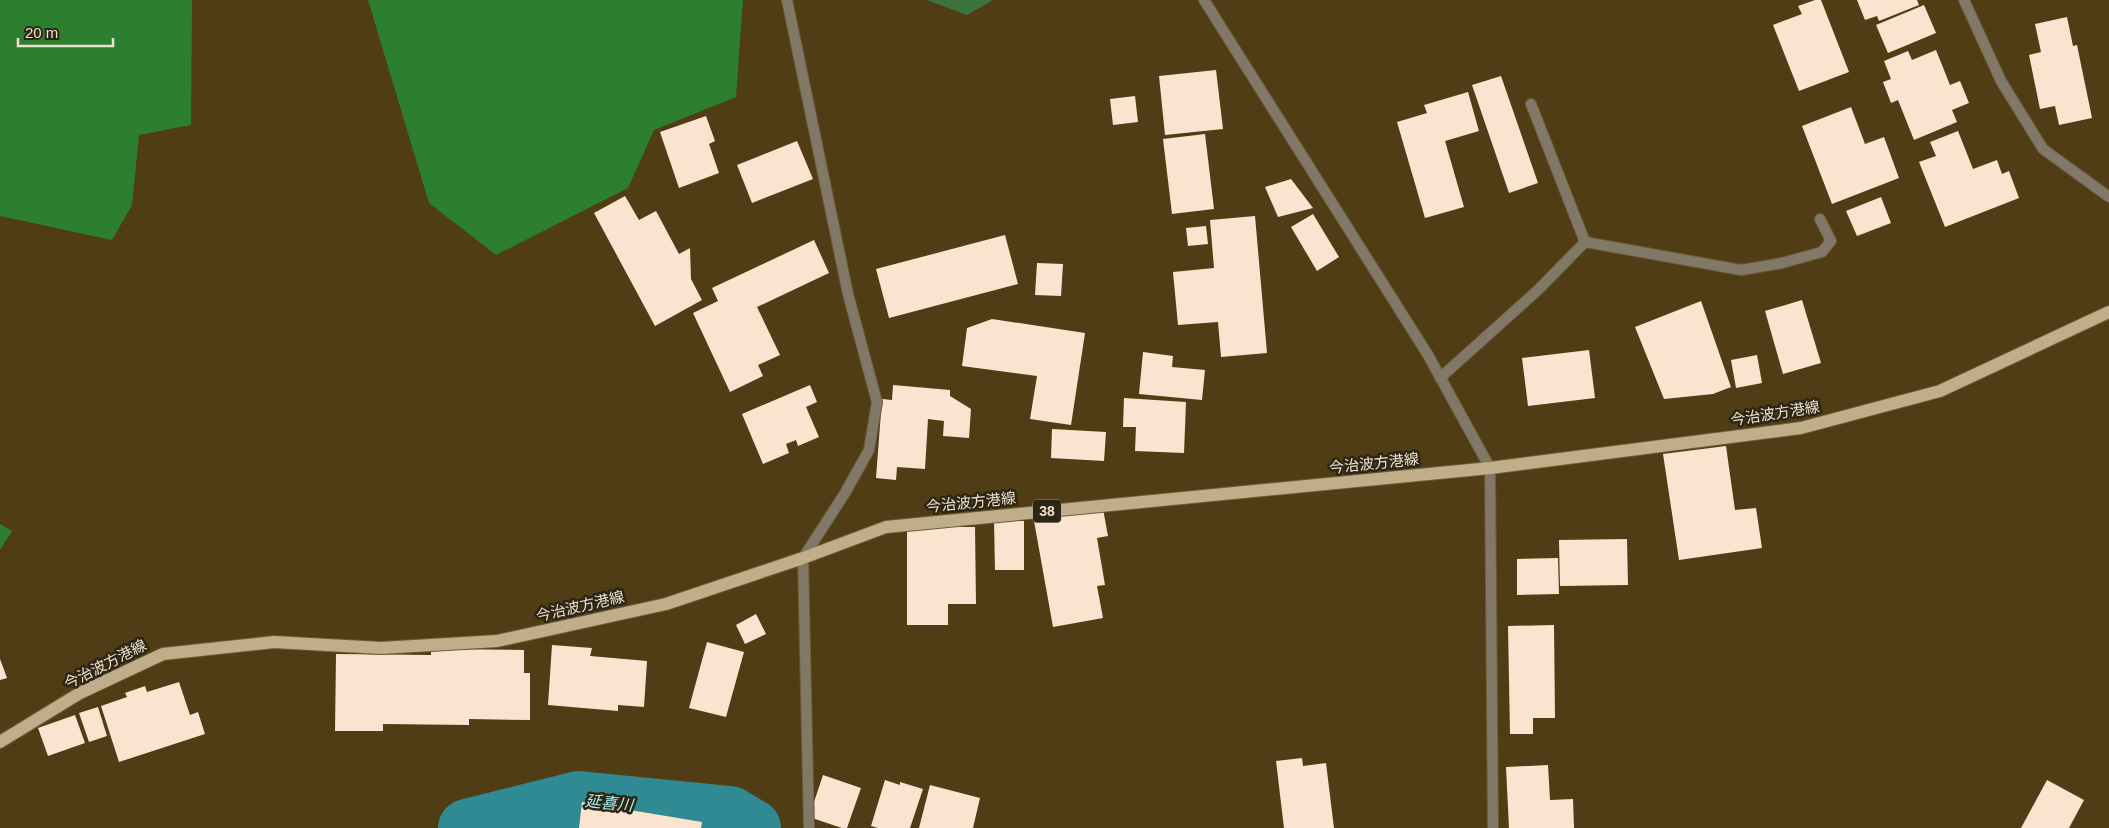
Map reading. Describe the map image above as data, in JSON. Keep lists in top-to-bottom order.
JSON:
{
  "streets": {
    "main road": ["今治波方港線", "38"]
  },
  "water": ["延喜川"],
  "scale_bar": "20 m"
}
